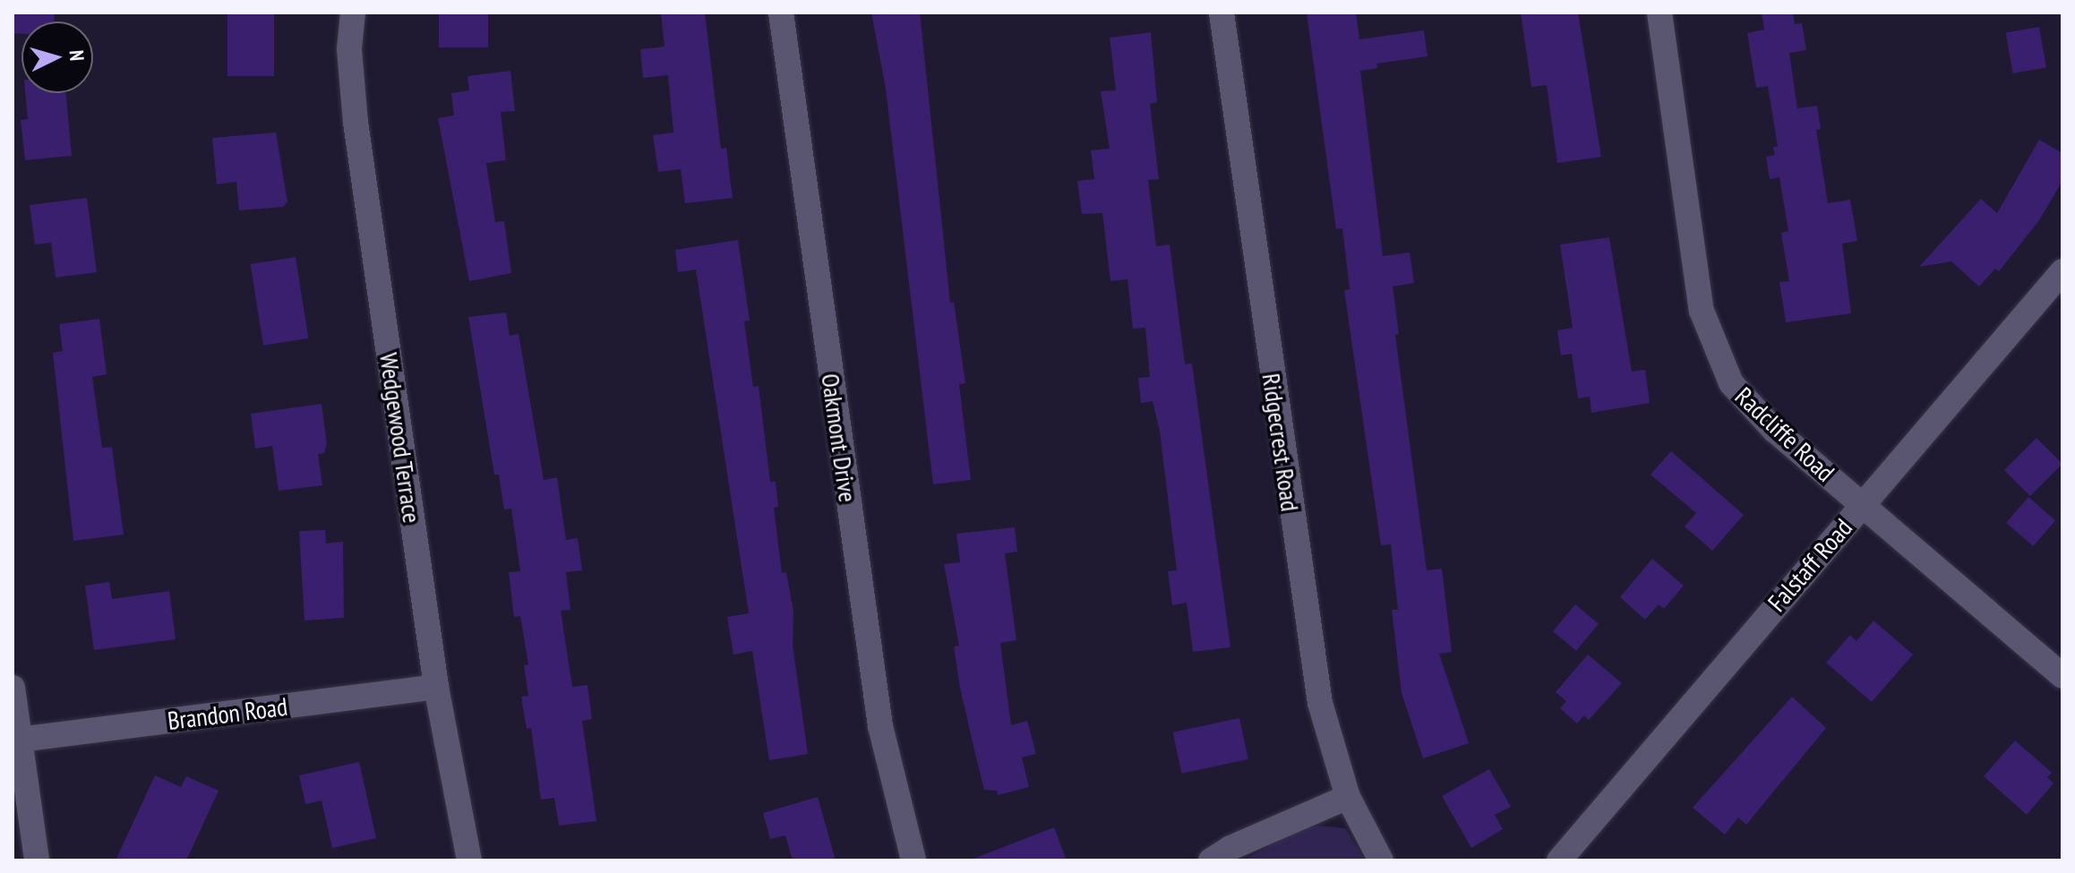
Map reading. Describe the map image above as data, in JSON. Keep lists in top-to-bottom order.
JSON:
{
  "streets": {
    "street": [
      "Radcliffe Road",
      "Wedgewood Terrace",
      "Oakmont Drive",
      "Ridgecrest Road",
      "Falstaff Road",
      "Brandon Road"
    ]
  },
  "crossings": [
    ["Radcliffe Road", "Falstaff Road"],
    ["Wedgewood Terrace", "Brandon Road"]
  ],
  "north": "right"
}
